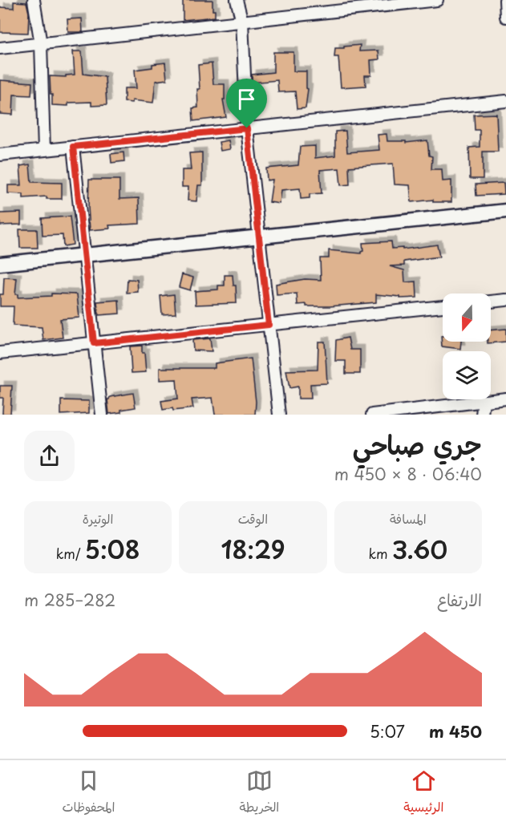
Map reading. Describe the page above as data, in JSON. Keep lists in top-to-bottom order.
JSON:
{
  "north": "bottom",
  "page": {
    "heading": ["جري صباحي", "06:40 · 8 × 450 m"],
    "stats": [
      ["المسافة", "3.60 km"],
      ["الوقت", "18:29"],
      ["الوتيرة", "5:08 /km"]
    ],
    "chart": ["الارتفاع", "282–285 m"],
    "list": [
      {
        "name": "450 m",
        "note": "5:07"
      }
    ],
    "tabs": ["الرئيسية", "الخريطة", "المحفوظات"]
  }
}
